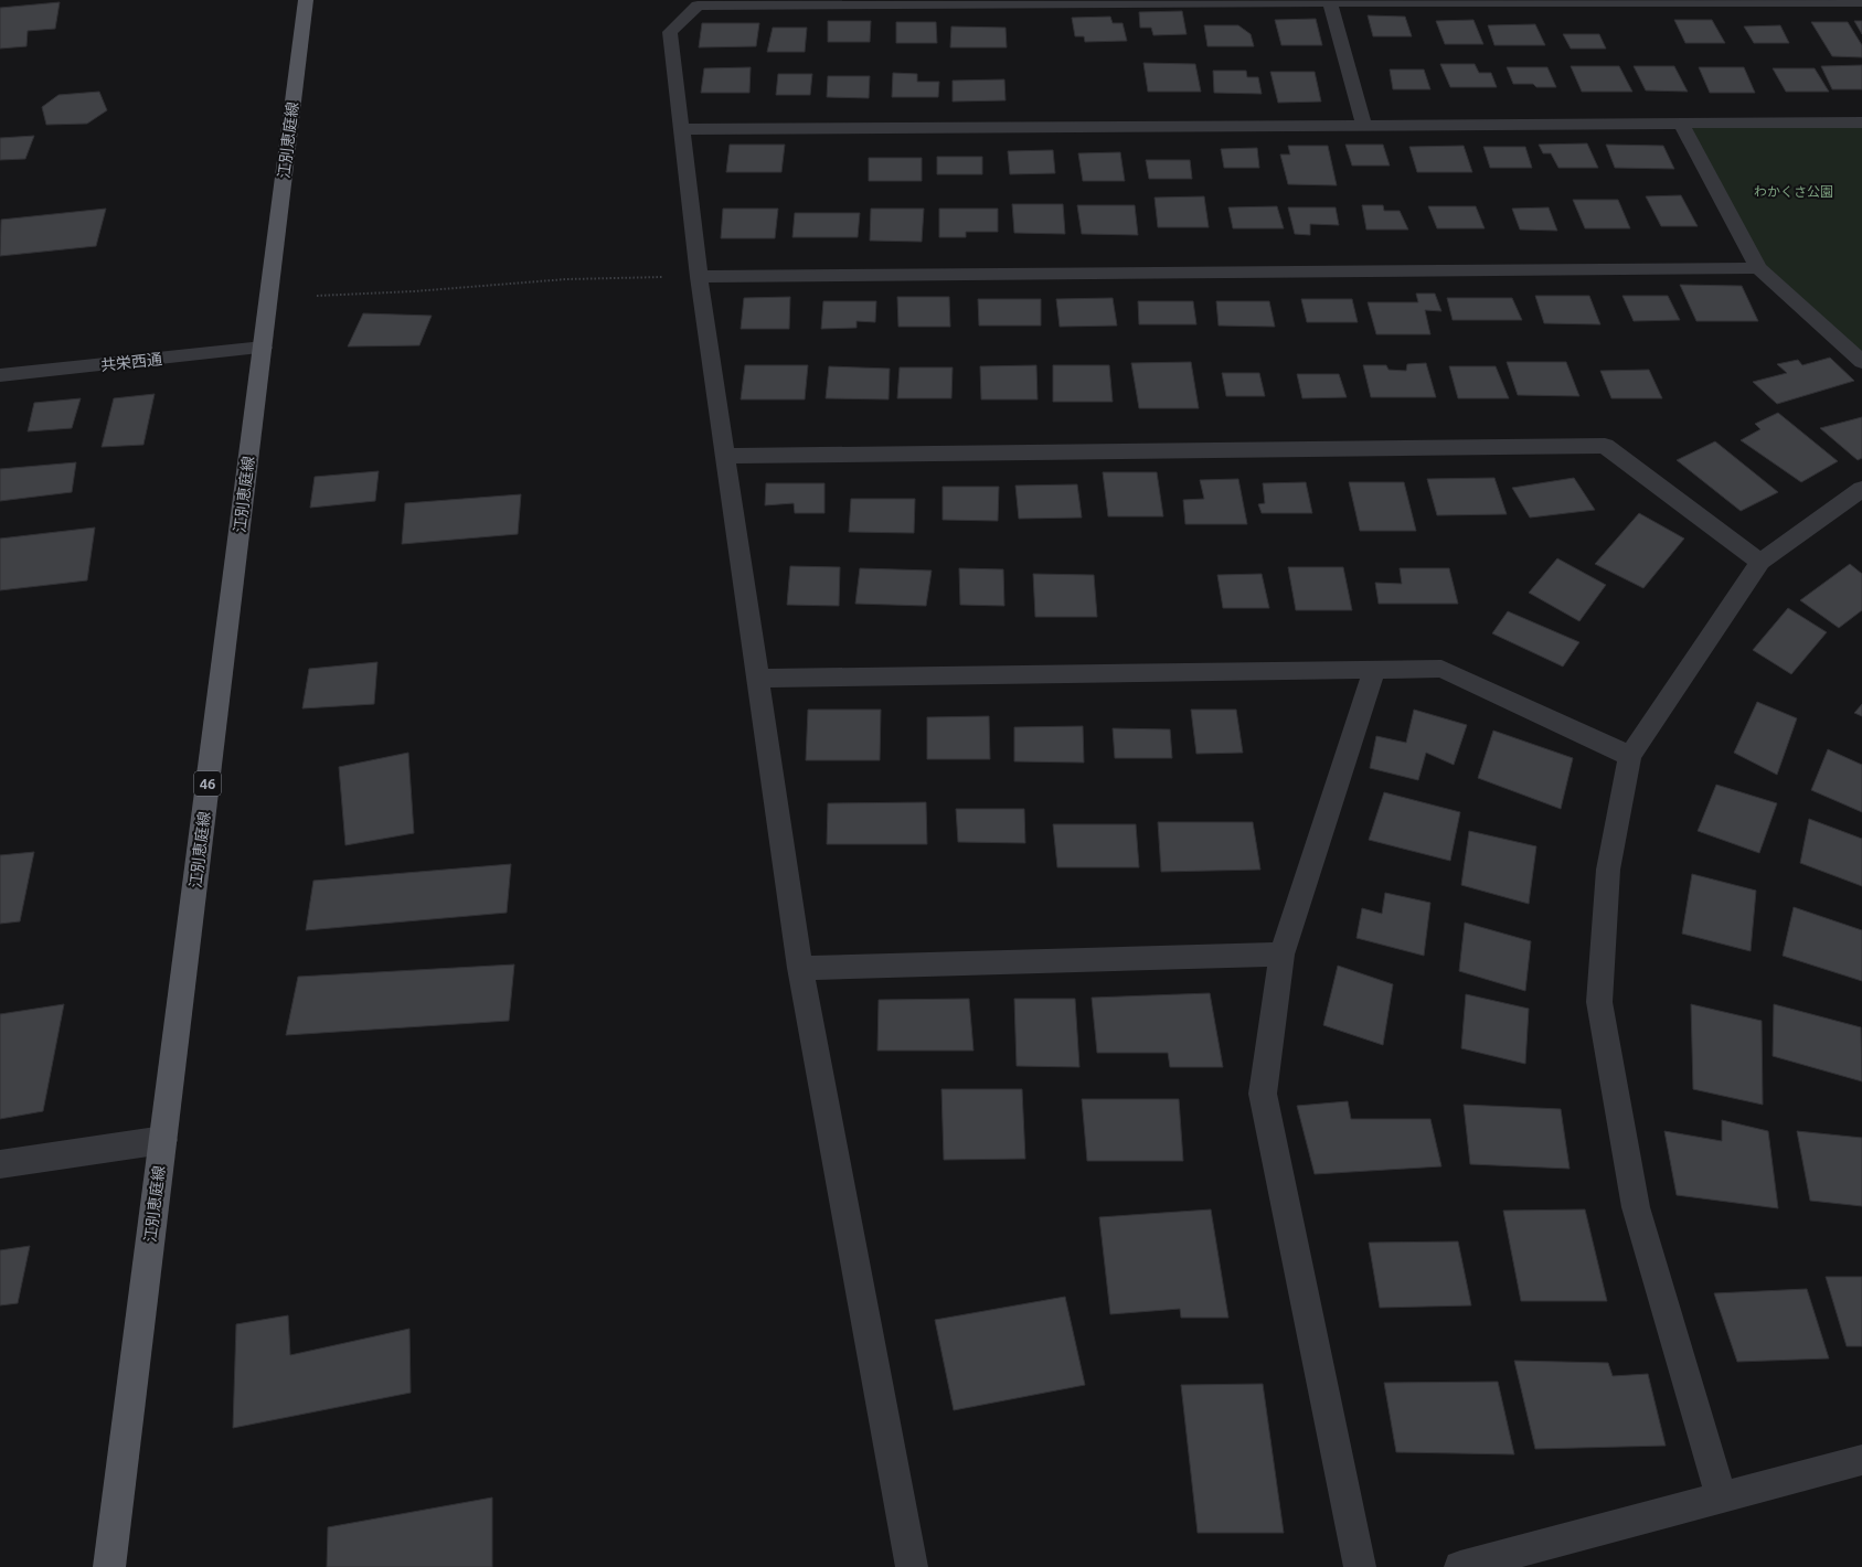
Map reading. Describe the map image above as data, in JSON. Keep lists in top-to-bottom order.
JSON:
{
  "streets": {
    "main road": ["江別恵庭線", "46"],
    "street": ["共栄西通"]
  },
  "crossings": [
    ["江別恵庭線", "共栄西通"]
  ],
  "parks": ["わかくさ公園"]
}
